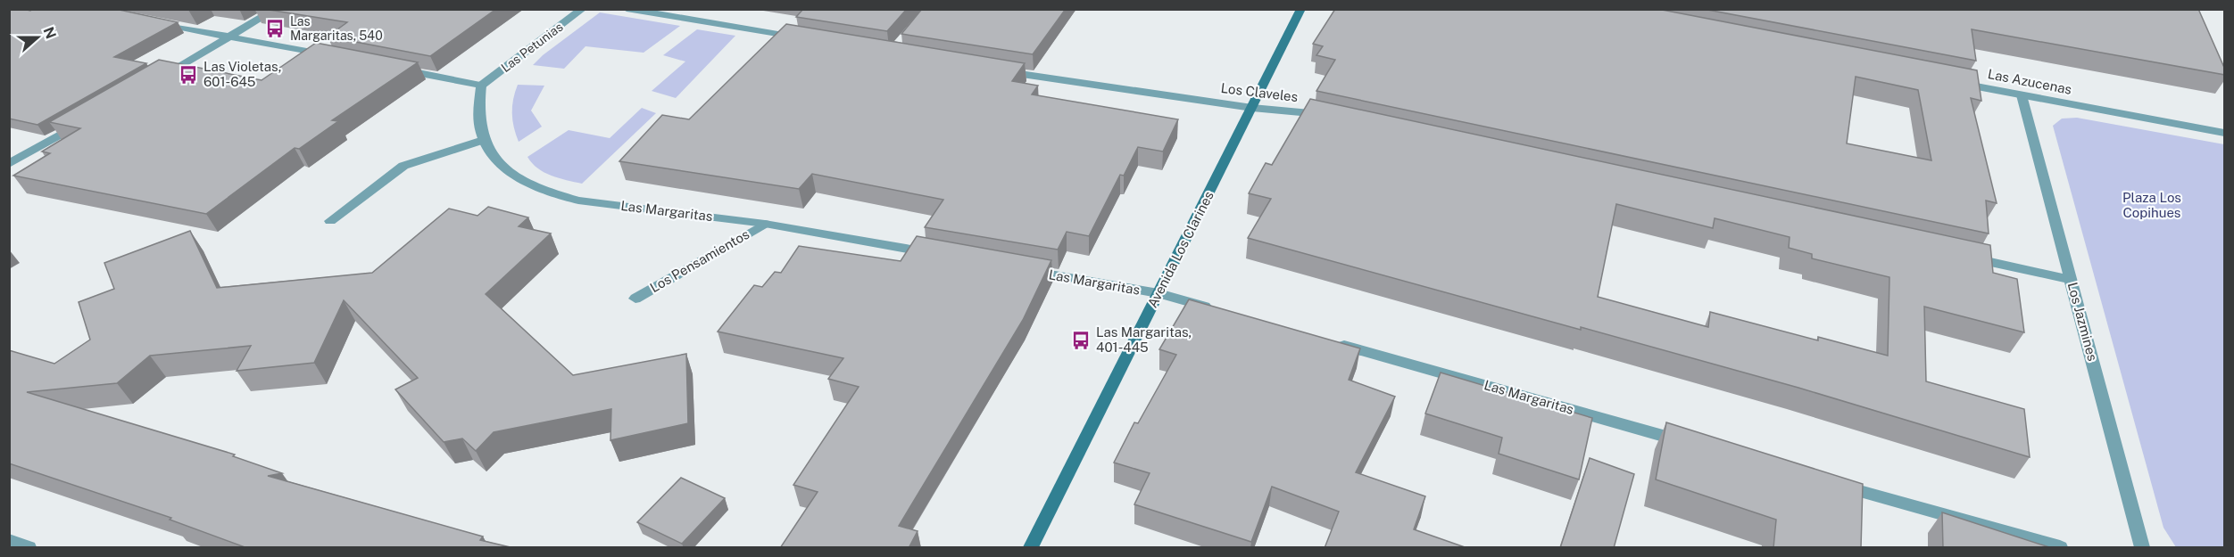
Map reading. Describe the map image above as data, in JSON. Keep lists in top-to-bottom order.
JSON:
{
  "streets": {
    "main road": ["Avenida Los Clarines"],
    "street": [
      "Las Petunias",
      "Las Azucenas",
      "Los Claveles",
      "Las Margaritas",
      "Los Pensamientos",
      "Los Jazmines"
    ]
  },
  "crossings": [
    ["Las Petunias", "Las Margaritas"],
    ["Las Azucenas", "Los Jazmines"],
    ["Los Claveles", "Avenida Los Clarines"],
    ["Las Margaritas", "Avenida Los Clarines"],
    ["Las Margaritas", "Los Pensamientos"]
  ],
  "parks": ["Plaza Los Copihues"],
  "places": {
    "bus stop": ["Las Margaritas, 540", "Las Violetas, 601-645", "Las Margaritas, 401-445"]
  },
  "north": "right"
}
